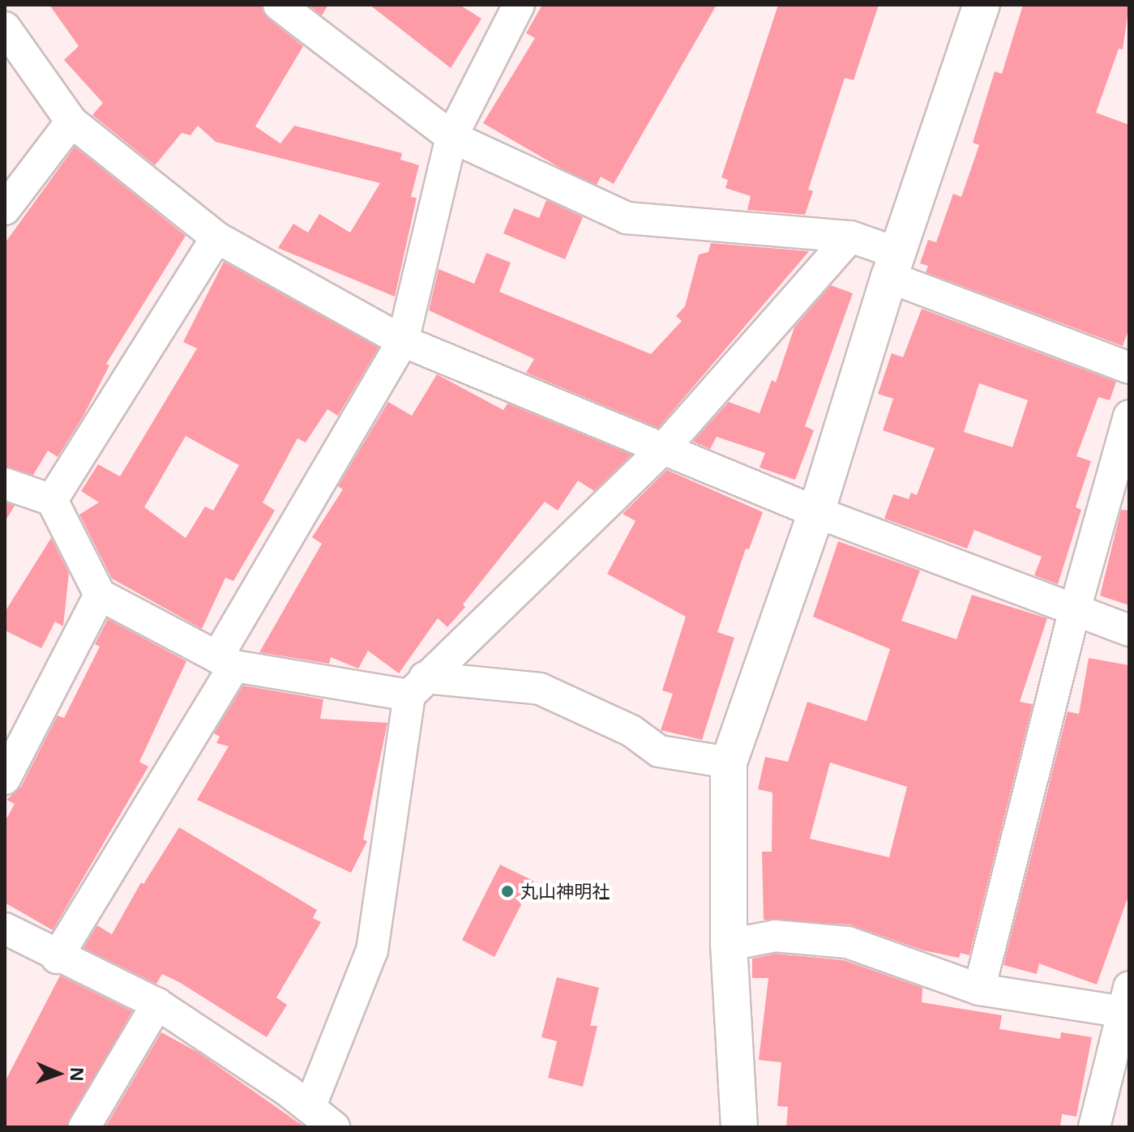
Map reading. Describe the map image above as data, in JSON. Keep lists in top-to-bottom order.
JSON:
{
  "places": ["丸山神明社"],
  "north": "right"
}
